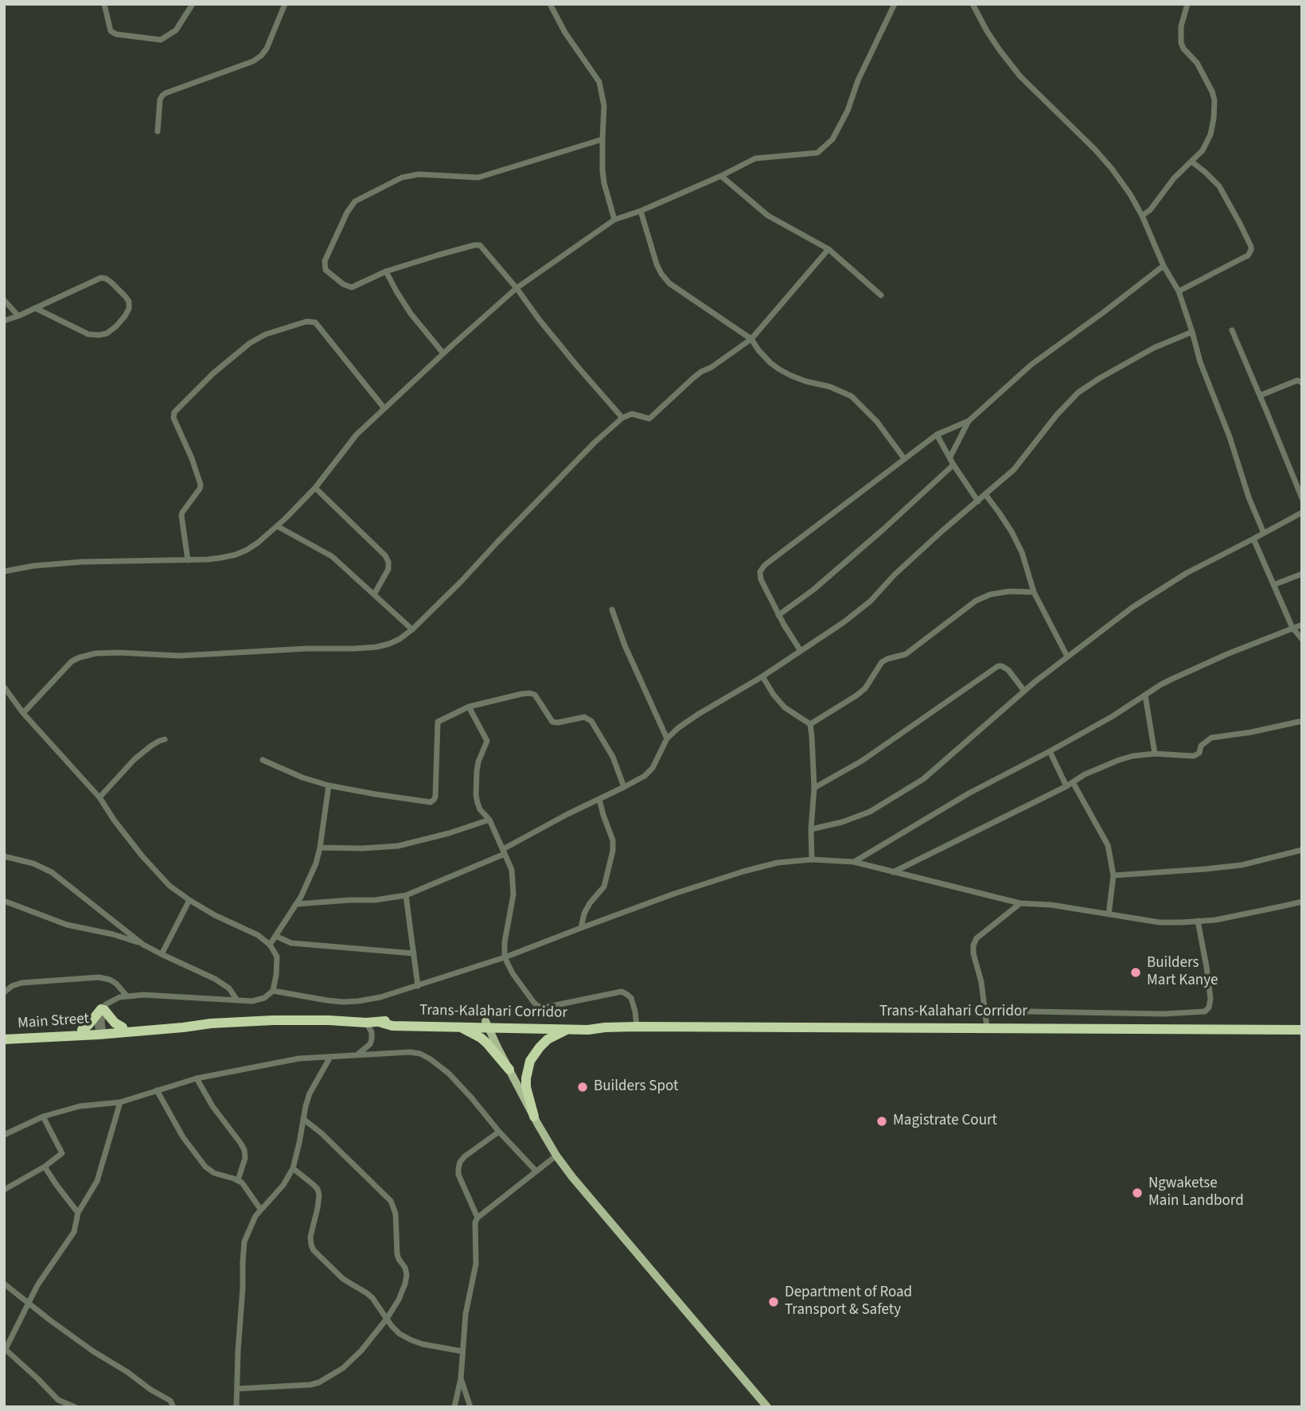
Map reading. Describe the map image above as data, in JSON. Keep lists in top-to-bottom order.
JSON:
{
  "streets": {
    "highway": ["Trans-Kalahari Corridor", "Main Street"]
  },
  "crossings": [
    ["Trans-Kalahari Corridor", "Main Street"]
  ],
  "places": [
    "Builders Mart Kanye",
    "Builders Spot",
    "Magistrate Court",
    "Ngwaketse Main Landbord",
    "Department of Road Transport & Safety"
  ]
}
